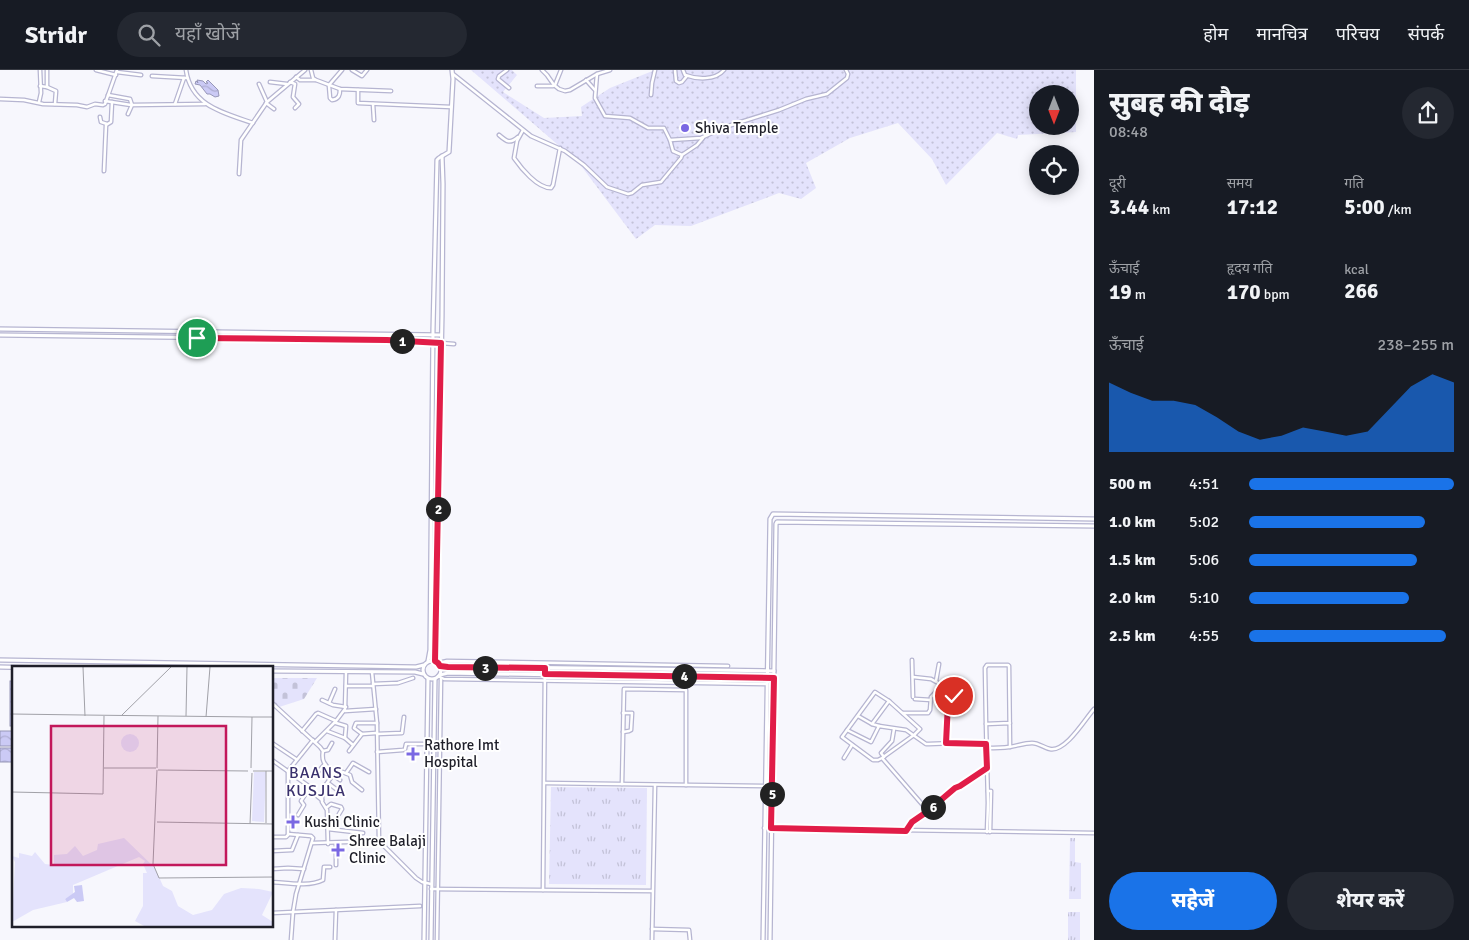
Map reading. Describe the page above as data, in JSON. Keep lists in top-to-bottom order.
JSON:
{
  "districts": ["BAANS KUSJLA"],
  "places": {
    "other": ["Shiva Temple"],
    "health": ["Rathore Imt Hospital", "Kushi Clinic", "Shree Balaji Clinic"]
  },
  "north": "bottom",
  "page": {
    "header": "Stridr",
    "search": "यहाँ खोजें",
    "nav": [
      "होम",
      "मानचित्र",
      "परिचय",
      "संपर्क"
    ],
    "heading": ["सुबह की दौड़", "08:48"],
    "stats": [
      ["दूरी", "3.44 km"],
      ["समय", "17:12"],
      ["गति", "5:00 /km"],
      ["ऊँचाई", "19 m"],
      ["हृदय गति", "170 bpm"],
      ["kcal", "266"]
    ],
    "chart": ["ऊँचाई", "238–255 m"],
    "pins": [
      "1",
      "2",
      "3",
      "4",
      "5",
      "6"
    ],
    "list": [
      {
        "name": "500 m",
        "note": "4:51"
      },
      {
        "name": "1.0 km",
        "note": "5:02"
      },
      {
        "name": "1.5 km",
        "note": "5:06"
      },
      {
        "name": "2.0 km",
        "note": "5:10"
      },
      {
        "name": "2.5 km",
        "note": "4:55"
      }
    ],
    "buttons": ["सहेजें", "शेयर करें"]
  }
}
